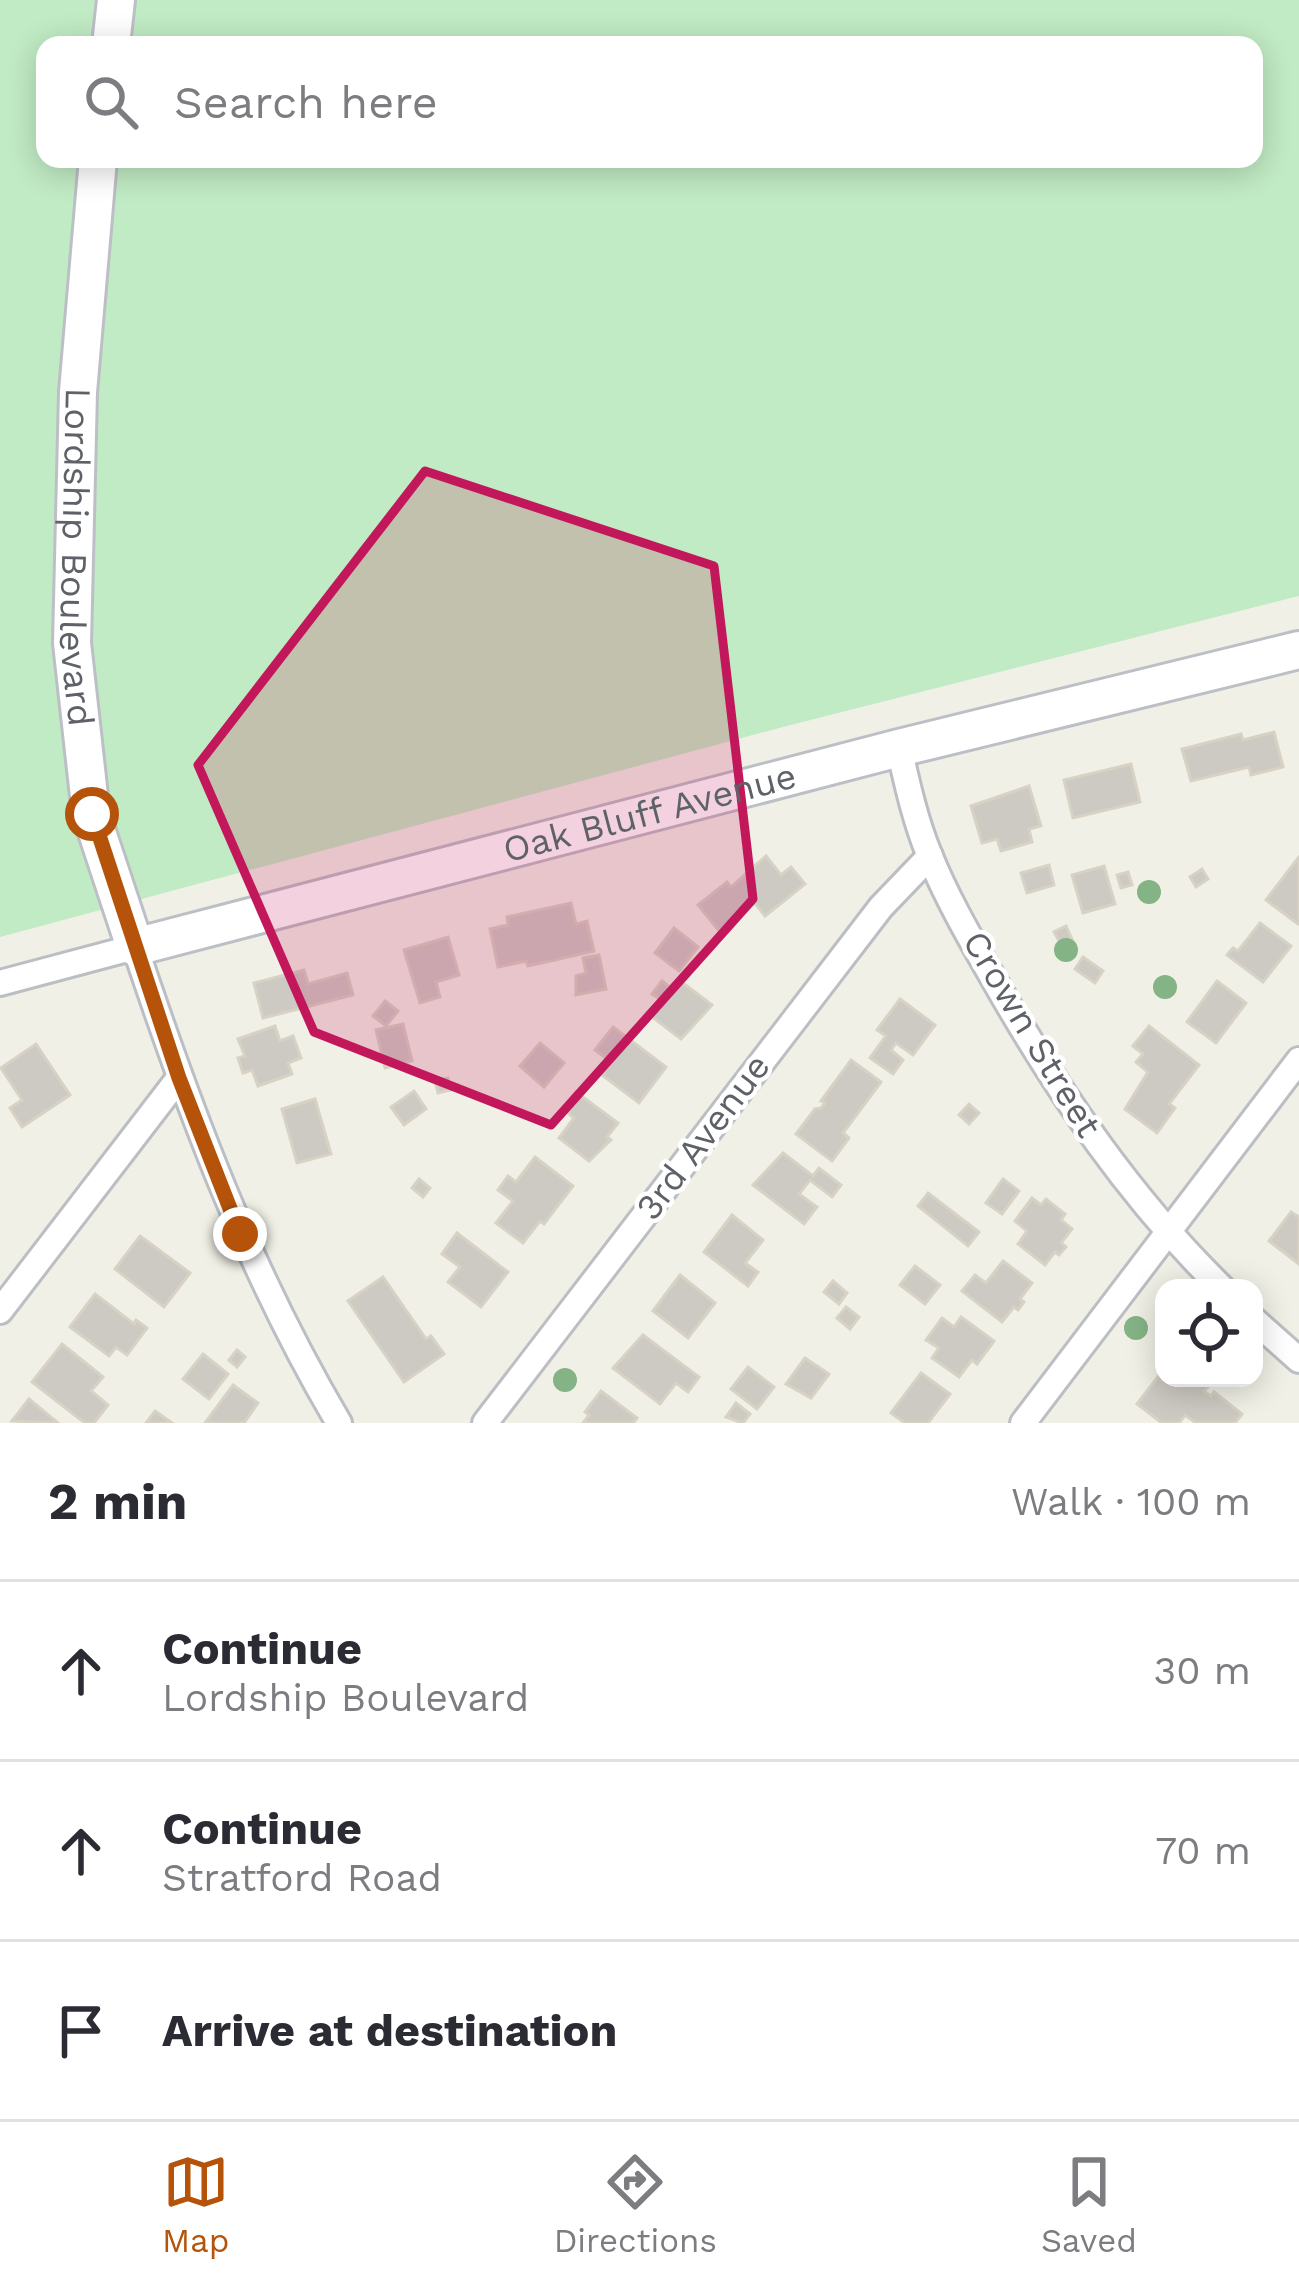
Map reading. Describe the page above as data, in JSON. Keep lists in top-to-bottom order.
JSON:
{
  "streets": {
    "main road": ["Lordship Boulevard", "Oak Bluff Avenue"],
    "street": ["Crown Street", "3rd Avenue"]
  },
  "crossings": [
    ["Lordship Boulevard", "Oak Bluff Avenue"],
    ["Oak Bluff Avenue", "Crown Street"],
    ["Crown Street", "3rd Avenue"]
  ],
  "page": {
    "search": "Search here",
    "heading": ["2 min", "Walk · 100 m"],
    "list": [
      ["Continue", "Lordship Boulevard", "30 m"],
      ["Continue", "Stratford Road", "70 m"],
      "Arrive at destination"
    ],
    "nav": ["Map", "Directions", "Saved"]
  }
}
